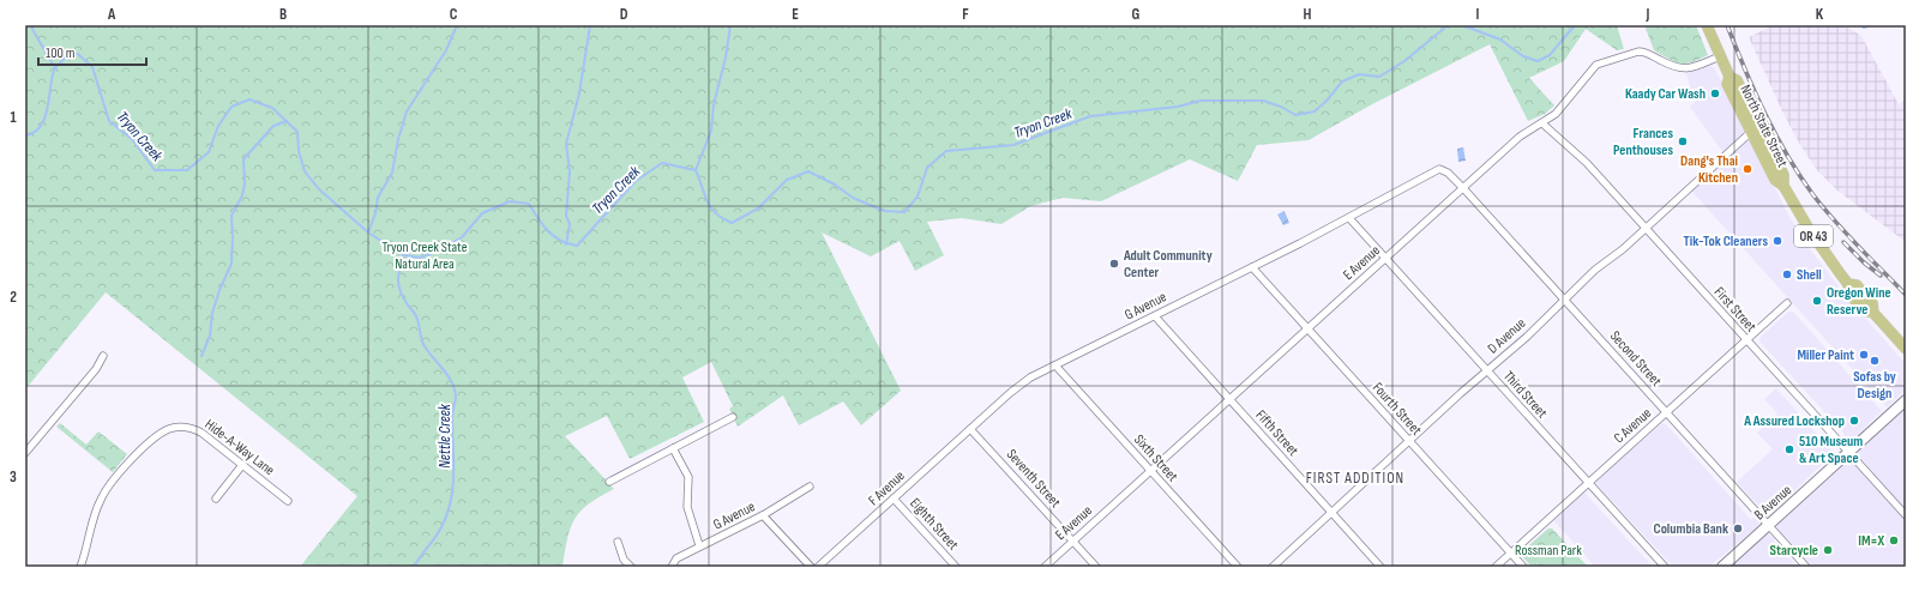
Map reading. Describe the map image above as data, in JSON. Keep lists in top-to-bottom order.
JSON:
{
  "streets": {
    "main road": ["North State Street", "OR 43"],
    "street": [
      "E Avenue",
      "G Avenue",
      "First Street",
      "D Avenue",
      "Second Street",
      "Third Street",
      "Fourth Street",
      "C Avenue",
      "Fifth Street",
      "Hide-A-Way Lane",
      "Sixth Street",
      "Seventh Street",
      "F Avenue",
      "B Avenue",
      "Eighth Street"
    ]
  },
  "crossings": [
    ["North State Street", "E Avenue"],
    ["North State Street", "D Avenue"],
    ["E Avenue", "First Street"],
    ["E Avenue", "Second Street"],
    ["E Avenue", "Third Street"],
    ["E Avenue", "Fourth Street"],
    ["E Avenue", "Fifth Street"],
    ["E Avenue", "Sixth Street"],
    ["E Avenue", "Seventh Street"],
    ["G Avenue", "Second Street"],
    ["G Avenue", "Third Street"],
    ["G Avenue", "Fourth Street"],
    ["G Avenue", "Fifth Street"],
    ["G Avenue", "Sixth Street"],
    ["G Avenue", "Seventh Street"],
    ["G Avenue", "F Avenue"],
    ["First Street", "D Avenue"],
    ["First Street", "C Avenue"],
    ["First Street", "B Avenue"],
    ["D Avenue", "Second Street"],
    ["D Avenue", "Third Street"],
    ["D Avenue", "Fourth Street"],
    ["D Avenue", "Fifth Street"],
    ["Second Street", "C Avenue"],
    ["Second Street", "B Avenue"],
    ["Third Street", "C Avenue"],
    ["Fourth Street", "C Avenue"],
    ["Seventh Street", "F Avenue"],
    ["F Avenue", "Eighth Street"]
  ],
  "districts": ["FIRST ADDITION"],
  "water": ["Tryon Creek", "Nettle Creek"],
  "parks": ["Tryon Creek State Natural Area", "Rossman Park"],
  "places": [
    "Kaady Car Wash",
    "Frances Penthouses",
    "Dang's Thai Kitchen",
    "Tik-Tok Cleaners",
    "Adult Community Center",
    "Shell",
    "Oregon Wine Reserve",
    "Miller Paint",
    "Sofas by Design",
    "A Assured Lockshop",
    "510 Museum & Art Space",
    "Columbia Bank",
    "IM=X",
    "Starcycle"
  ],
  "scale_bar": "100 m",
  "grid": {
    "columns": [
      "A",
      "B",
      "C",
      "D",
      "E",
      "F",
      "G",
      "H",
      "I",
      "J",
      "K"
    ],
    "rows": ["1", "2", "3"]
  }
}
